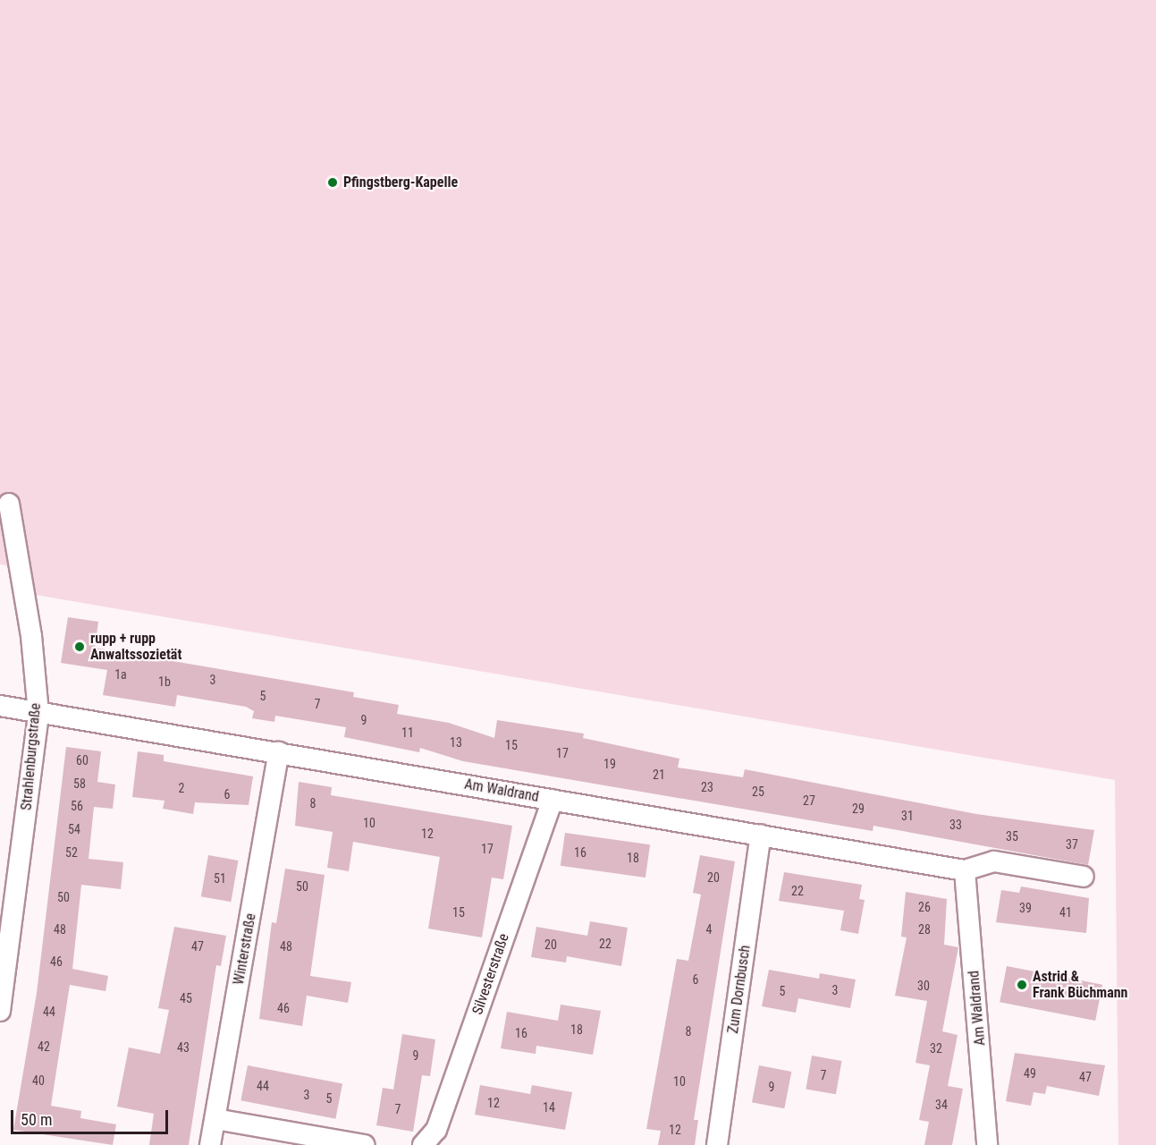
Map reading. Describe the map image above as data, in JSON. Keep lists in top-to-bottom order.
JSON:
{
  "streets": {
    "street": [
      "Strahlenburgstraße",
      "Am Waldrand",
      "Winterstraße",
      "Silvesterstraße",
      "Zum Dornbusch"
    ]
  },
  "crossings": [
    ["Strahlenburgstraße", "Am Waldrand"],
    ["Am Waldrand", "Winterstraße"],
    ["Am Waldrand", "Silvesterstraße"],
    ["Am Waldrand", "Zum Dornbusch"]
  ],
  "places": ["Pfingstberg-Kapelle", "rupp + rupp Anwaltssozietät", "Astrid & Frank Büchmann"],
  "house_numbers": [
    "1a",
    "3",
    "1b",
    "5",
    "7",
    "9",
    "11",
    "13",
    "15",
    "17",
    "60",
    "19",
    "21",
    "58",
    "23",
    "2",
    "25",
    "6",
    "27",
    "8",
    "56",
    "29",
    "31",
    "10",
    "33",
    "54",
    "12",
    "35",
    "37",
    "17",
    "52",
    "16",
    "18",
    "20",
    "51",
    "50",
    "22",
    "50",
    "26",
    "39",
    "15",
    "41",
    "48",
    "4",
    "28",
    "22",
    "20",
    "47",
    "48",
    "46",
    "6",
    "30",
    "3",
    "5",
    "45",
    "46",
    "44",
    "18",
    "8",
    "16",
    "42",
    "43",
    "32",
    "9",
    "49",
    "7",
    "47",
    "40",
    "10",
    "44",
    "9",
    "3",
    "5",
    "12",
    "34",
    "14",
    "7",
    "12"
  ],
  "scale_bar": "50 m"
}
